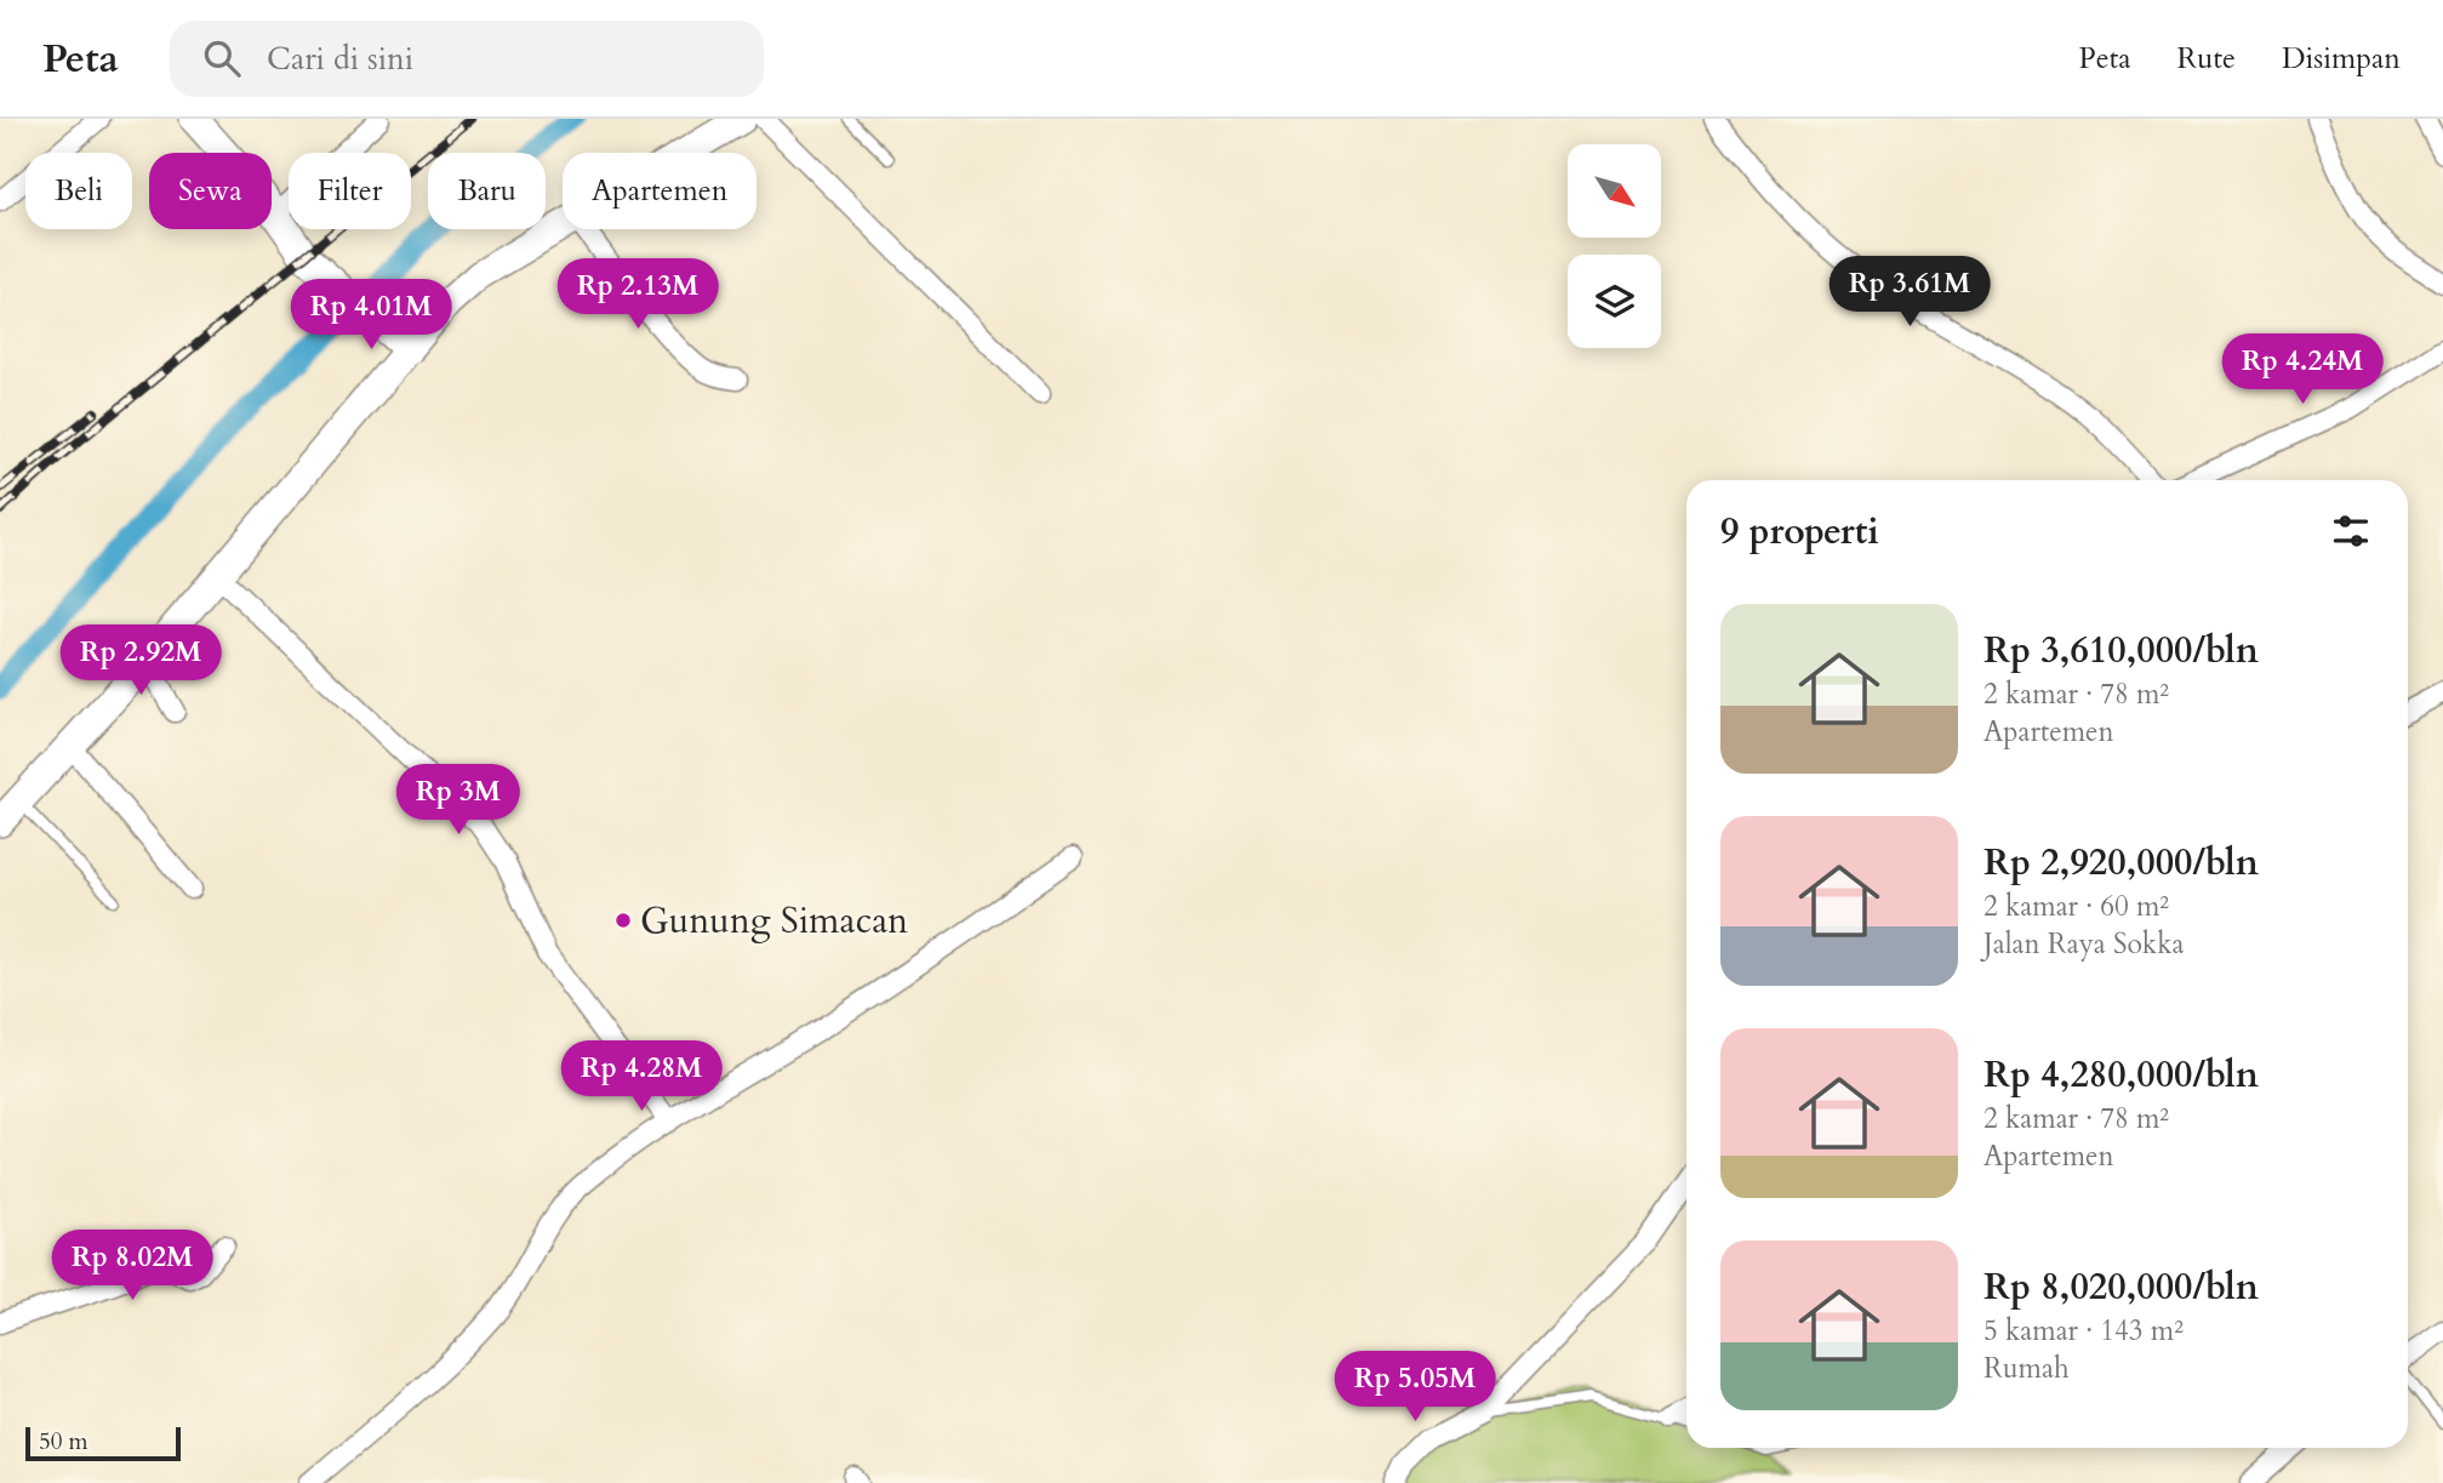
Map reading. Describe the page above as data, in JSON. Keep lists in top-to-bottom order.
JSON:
{
  "places": ["Gunung Simacan"],
  "scale_bar": "50 m",
  "north": "bottom right",
  "page": {
    "header": "Peta",
    "search": "Cari di sini",
    "nav": ["Peta", "Rute", "Disimpan"],
    "chip": [
      "Beli",
      "Sewa",
      "Filter",
      "Baru",
      "Apartemen"
    ],
    "price": [
      "Rp 3.61M",
      "Rp 2.13M",
      "Rp 4.01M",
      "Rp 4.24M",
      "Rp 2.92M",
      "Rp 3M",
      "Rp 4.28M",
      "Rp 8.02M",
      "Rp 5.05M"
    ],
    "heading": "9 properti",
    "list": [
      {
        "name": "Rp 3,610,000/bln",
        "note": "2 kamar · 78 m² · Apartemen"
      },
      {
        "name": "Rp 2,920,000/bln",
        "note": "2 kamar · 60 m² · Jalan Raya Sokka"
      },
      {
        "name": "Rp 4,280,000/bln",
        "note": "2 kamar · 78 m² · Apartemen"
      },
      {
        "name": "Rp 8,020,000/bln",
        "note": "5 kamar · 143 m² · Rumah"
      }
    ],
    "scale": "50 m"
  }
}
